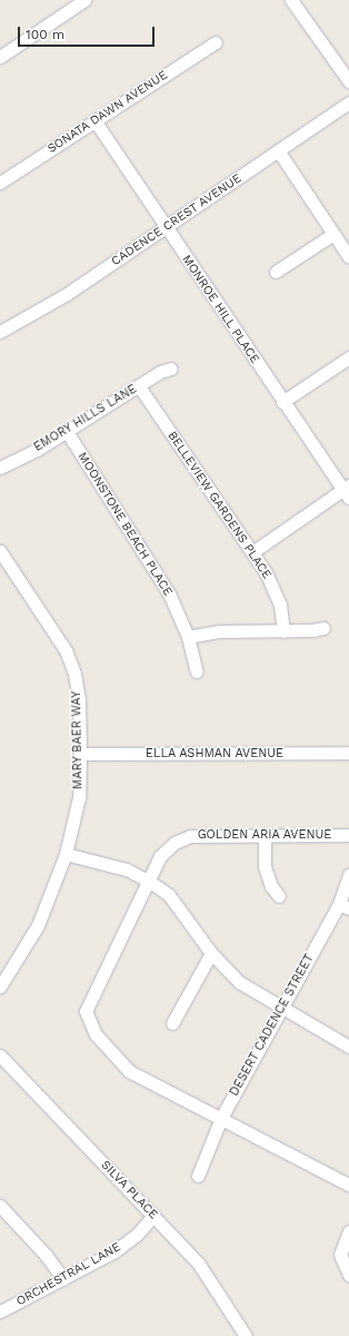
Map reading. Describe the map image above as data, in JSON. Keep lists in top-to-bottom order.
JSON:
{
  "streets": {
    "street": [
      "SONATA DAWN AVENUE",
      "CADENCE CREST AVENUE",
      "MONROE HILL PLACE",
      "EMORY HILLS LANE",
      "BELLEVIEW GARDENS PLACE",
      "MOONSTONE BEACH PLACE",
      "MARY BAER WAY",
      "ELLA ASHMAN AVENUE",
      "GOLDEN ARIA AVENUE",
      "DESERT CADENCE STREET",
      "SILVA PLACE",
      "ORCHESTRAL LANE"
    ]
  },
  "crossings": [
    ["SONATA DAWN AVENUE", "MONROE HILL PLACE"],
    ["CADENCE CREST AVENUE", "MONROE HILL PLACE"],
    ["EMORY HILLS LANE", "BELLEVIEW GARDENS PLACE"],
    ["EMORY HILLS LANE", "MOONSTONE BEACH PLACE"],
    ["MARY BAER WAY", "ELLA ASHMAN AVENUE"],
    ["GOLDEN ARIA AVENUE", "DESERT CADENCE STREET"],
    ["SILVA PLACE", "ORCHESTRAL LANE"]
  ],
  "scale_bar": "100 m"
}
